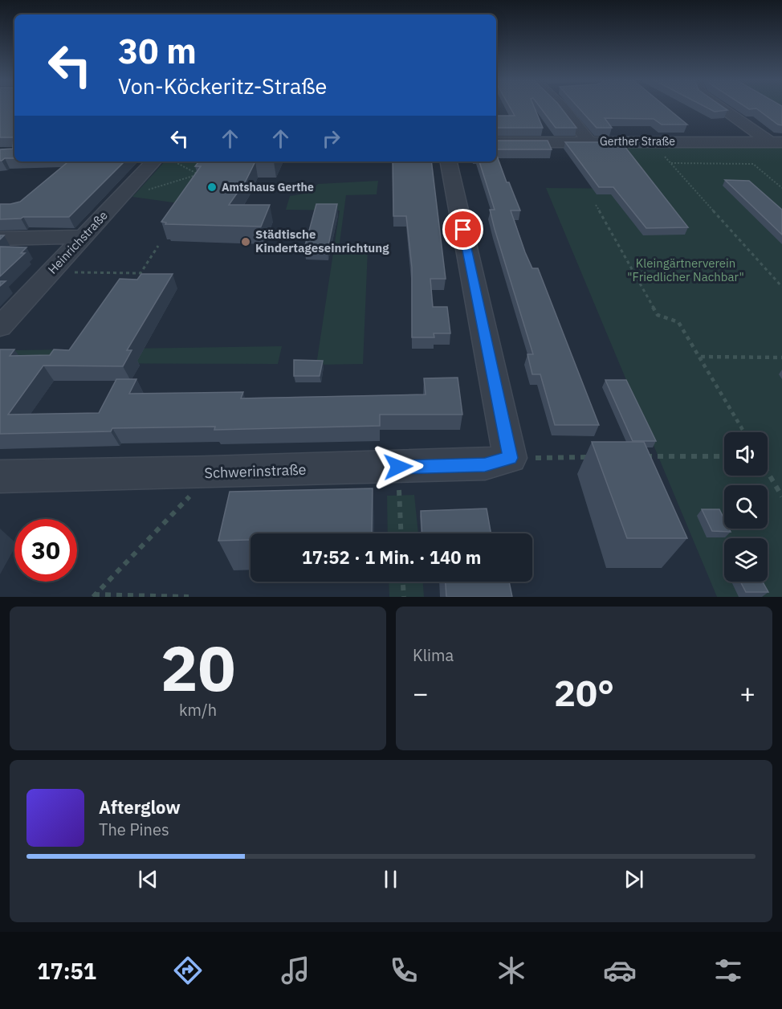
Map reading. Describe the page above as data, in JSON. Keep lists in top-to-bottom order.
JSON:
{
  "streets": {
    "street": ["Gerther Straße", "Heinrichstraße", "Schwerinstraße"]
  },
  "parks": ["Kleingärtnerverein \"Friedlicher Nachbar\""],
  "places": ["Amtshaus Gerthe", "Städtische Kindertageseinrichtung"],
  "page": {
    "turn": ["30 m", "Von-Köckeritz-Straße"],
    "limit": "30",
    "trip": "17:52 · 1 Min. · 140 m",
    "tile": [
      ["20", "km/h"],
      "Klima"
    ],
    "heat": ["−", "20°", "+"],
    "song": ["Afterglow", "The Pines"],
    "tabs": "17:51"
  }
}
